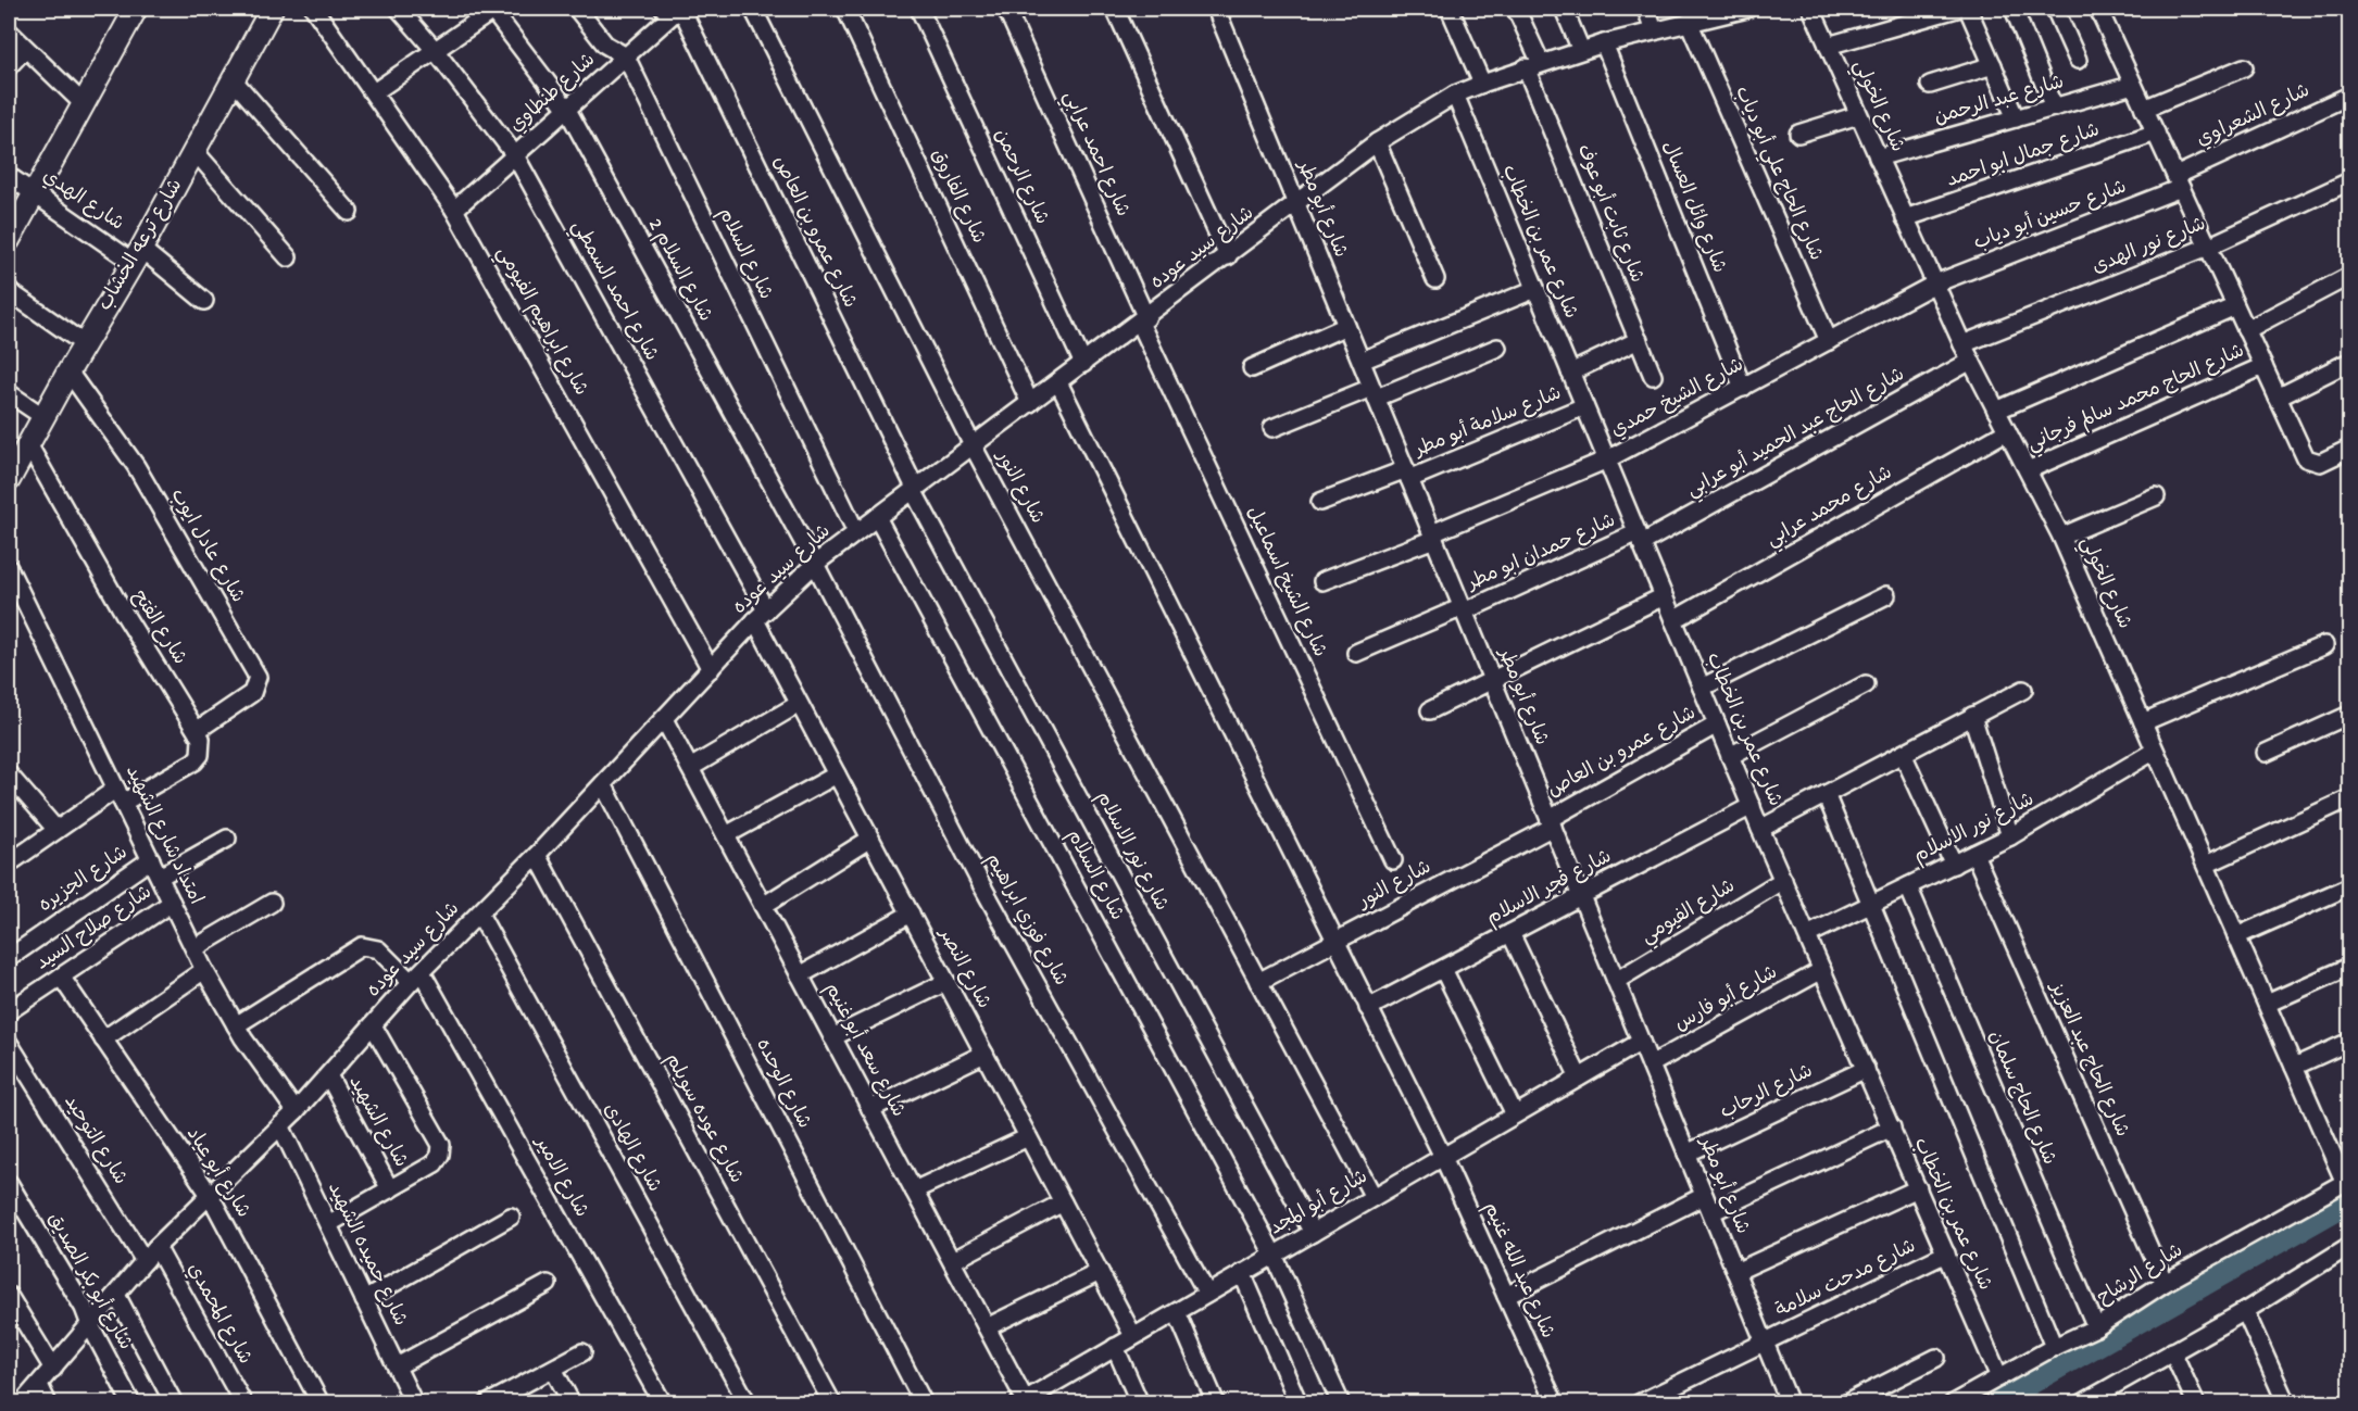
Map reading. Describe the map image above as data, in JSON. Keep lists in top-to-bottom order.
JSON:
{
  "streets": {
    "street": [
      "شارع طنطاوي",
      "شارع عبد الرحمن",
      "شارع الخولي",
      "شارع الشعراوي",
      "شارع احمد عرابي",
      "شارع جمال ابو احمد",
      "شارع الحاج علي أبو دياب",
      "شارع الرحمن",
      "شارع الفاروق",
      "شارع الهدي",
      "شارع وائل العسال",
      "شارع أبو مطر",
      "شارع ثابت أبو عوف",
      "شارع حسين أبو دياب",
      "شارع عمرو بن العاص",
      "شارع عمر بن الخطاب",
      "شارع ترعه الخشاب",
      "شارع نور الهدى",
      "شارع سيد عوده",
      "شارع السلام",
      "شارع السلام 2",
      "شارع احمد السمطي",
      "شارع ابراهيم الفيومي",
      "شارع الشيخ حمدي",
      "شارع الحاج محمد سالم فرجاني",
      "شارع سلامة أبو مطر",
      "شارع الحاج عبد الحميد أبو عرابي",
      "شارع النور",
      "شارع محمد عرابي",
      "شارع عادل ايوب",
      "شارع حمدان ابو مطر",
      "شارع الشيخ اسماعيل",
      "شارع الفتح",
      "شارع نور الاسلام",
      "امتداد شارع الشهيد",
      "شارع الجزيره",
      "شارع فجر الاسلام",
      "شارع الفيومي",
      "شارع فوزي ابراهيم",
      "شارع صلاح السيد",
      "شارع النصر",
      "شارع أبو فارس",
      "شارع سعد أبو غنيم",
      "شارع الحاج عبد العزيز",
      "شارع الوحده",
      "شارع الرحاب",
      "شارع الحاج سلمان",
      "شارع عوده سويلم",
      "شارع الشهيد",
      "شارع التوحيد",
      "شارع الهادى",
      "شارع أبو عياد",
      "شارع الامير",
      "شارع أبو المجد",
      "شارع حميده الشهيد",
      "شارع عبد الله غنيم",
      "شارع الرشاح",
      "شارع مدحت سلامة",
      "شارع أبو بكر الصديق",
      "شارع المحمدي"
    ]
  },
  "crossings": [
    ["شارع طنطاوي", "شارع عمرو بن العاص"],
    ["شارع طنطاوي", "شارع السلام"],
    ["شارع طنطاوي", "شارع السلام 2"],
    ["شارع طنطاوي", "شارع احمد السمطي"],
    ["شارع طنطاوي", "شارع ابراهيم الفيومي"],
    ["شارع عبد الرحمن", "شارع الخولي"],
    ["شارع الخولي", "شارع جمال ابو احمد"],
    ["شارع الخولي", "شارع حسين أبو دياب"],
    ["شارع الخولي", "شارع نور الهدى"],
    ["شارع الخولي", "شارع الشيخ حمدي"],
    ["شارع الخولي", "شارع الحاج محمد سالم فرجاني"],
    ["شارع الخولي", "شارع الحاج عبد الحميد أبو عرابي"],
    ["شارع الخولي", "شارع محمد عرابي"],
    ["شارع الخولي", "شارع نور الاسلام"],
    ["شارع الخولي", "شارع الرشاح"],
    ["شارع الشعراوي", "شارع حسين أبو دياب"],
    ["شارع احمد عرابي", "شارع سيد عوده"],
    ["شارع احمد عرابي", "شارع الشيخ اسماعيل"],
    ["شارع الحاج علي أبو دياب", "شارع سيد عوده"],
    ["شارع الحاج علي أبو دياب", "شارع الشيخ حمدي"],
    ["شارع الرحمن", "شارع سيد عوده"],
    ["شارع الفاروق", "شارع سيد عوده"],
    ["شارع الهدي", "شارع ترعه الخشاب"],
    ["شارع وائل العسال", "شارع سيد عوده"],
    ["شارع وائل العسال", "شارع الشيخ حمدي"],
    ["شارع أبو مطر", "شارع عمرو بن العاص"],
    ["شارع أبو مطر", "شارع سيد عوده"],
    ["شارع أبو مطر", "شارع الشيخ حمدي"],
    ["شارع أبو مطر", "شارع سلامة أبو مطر"],
    ["شارع أبو مطر", "شارع النور"],
    ["شارع أبو مطر", "شارع حمدان ابو مطر"],
    ["شارع أبو مطر", "شارع فجر الاسلام"],
    ["شارع أبو مطر", "شارع الفيومي"],
    ["شارع أبو مطر", "شارع أبو فارس"],
    ["شارع أبو مطر", "شارع الرحاب"],
    ["شارع أبو مطر", "شارع أبو المجد"],
    ["شارع أبو مطر", "شارع مدحت سلامة"],
    ["شارع ثابت أبو عوف", "شارع سيد عوده"],
    ["شارع حسين أبو دياب", "شارع الشيخ حمدي"],
    ["شارع عمرو بن العاص", "شارع عمر بن الخطاب"],
    ["شارع عمرو بن العاص", "شارع سيد عوده"],
    ["شارع عمرو بن العاص", "شارع النور"],
    ["شارع عمرو بن العاص", "شارع نور الاسلام"],
    ["شارع عمر بن الخطاب", "شارع سيد عوده"],
    ["شارع عمر بن الخطاب", "شارع الشيخ حمدي"],
    ["شارع عمر بن الخطاب", "شارع سلامة أبو مطر"],
    ["شارع عمر بن الخطاب", "شارع الحاج عبد الحميد أبو عرابي"],
    ["شارع عمر بن الخطاب", "شارع محمد عرابي"],
    ["شارع عمر بن الخطاب", "شارع حمدان ابو مطر"],
    ["شارع عمر بن الخطاب", "شارع نور الاسلام"],
    ["شارع عمر بن الخطاب", "شارع فجر الاسلام"],
    ["شارع عمر بن الخطاب", "شارع الفيومي"],
    ["شارع عمر بن الخطاب", "شارع أبو فارس"],
    ["شارع عمر بن الخطاب", "شارع الرحاب"],
    ["شارع عمر بن الخطاب", "شارع الرشاح"],
    ["شارع عمر بن الخطاب", "شارع مدحت سلامة"],
    ["شارع ترعه الخشاب", "شارع عادل ايوب"],
    ["شارع ترعه الخشاب", "شارع الفتح"],
    ["شارع سيد عوده", "شارع السلام"],
    ["شارع سيد عوده", "شارع السلام 2"],
    ["شارع سيد عوده", "شارع احمد السمطي"],
    ["شارع سيد عوده", "شارع ابراهيم الفيومي"],
    ["شارع سيد عوده", "شارع النور"],
    ["شارع سيد عوده", "شارع الشيخ اسماعيل"],
    ["شارع سيد عوده", "شارع نور الاسلام"],
    ["شارع سيد عوده", "امتداد شارع الشهيد"],
    ["شارع سيد عوده", "شارع فوزي ابراهيم"],
    ["شارع سيد عوده", "شارع النصر"],
    ["شارع سيد عوده", "شارع سعد أبو غنيم"],
    ["شارع سيد عوده", "شارع الوحده"],
    ["شارع سيد عوده", "شارع عوده سويلم"],
    ["شارع سيد عوده", "شارع الشهيد"],
    ["شارع سيد عوده", "شارع التوحيد"],
    ["شارع سيد عوده", "شارع الهادى"],
    ["شارع سيد عوده", "شارع أبو عياد"],
    ["شارع سيد عوده", "شارع الامير"],
    ["شارع سيد عوده", "شارع حميده الشهيد"],
    ["شارع سيد عوده", "شارع عبد الله غنيم"],
    ["شارع سيد عوده", "شارع أبو بكر الصديق"],
    ["شارع سيد عوده", "شارع المحمدي"],
    ["شارع السلام", "شارع أبو المجد"],
    ["شارع السلام 2", "شارع فوزي ابراهيم"],
    ["شارع احمد السمطي", "شارع النصر"],
    ["شارع الحاج عبد الحميد أبو عرابي", "شارع حمدان ابو مطر"],
    ["شارع النور", "شارع أبو المجد"],
    ["شارع النور", "شارع عبد الله غنيم"],
    ["شارع عادل ايوب", "شارع الفتح"],
    ["شارع نور الاسلام", "شارع الحاج عبد العزيز"],
    ["شارع نور الاسلام", "شارع الحاج سلمان"],
    ["شارع نور الاسلام", "شارع أبو المجد"],
    ["امتداد شارع الشهيد", "شارع الجزيره"],
    ["امتداد شارع الشهيد", "شارع صلاح السيد"],
    ["امتداد شارع الشهيد", "شارع الامير"],
    ["شارع فجر الاسلام", "شارع عبد الله غنيم"],
    ["شارع فوزي ابراهيم", "شارع أبو المجد"],
    ["شارع صلاح السيد", "شارع أبو عياد"],
    ["شارع النصر", "شارع أبو المجد"],
    ["شارع سعد أبو غنيم", "شارع أبو المجد"],
    ["شارع الحاج عبد العزيز", "شارع الرشاح"],
    ["شارع الحاج سلمان", "شارع الرشاح"],
    ["شارع أبو المجد", "شارع عبد الله غنيم"]
  ]
}
